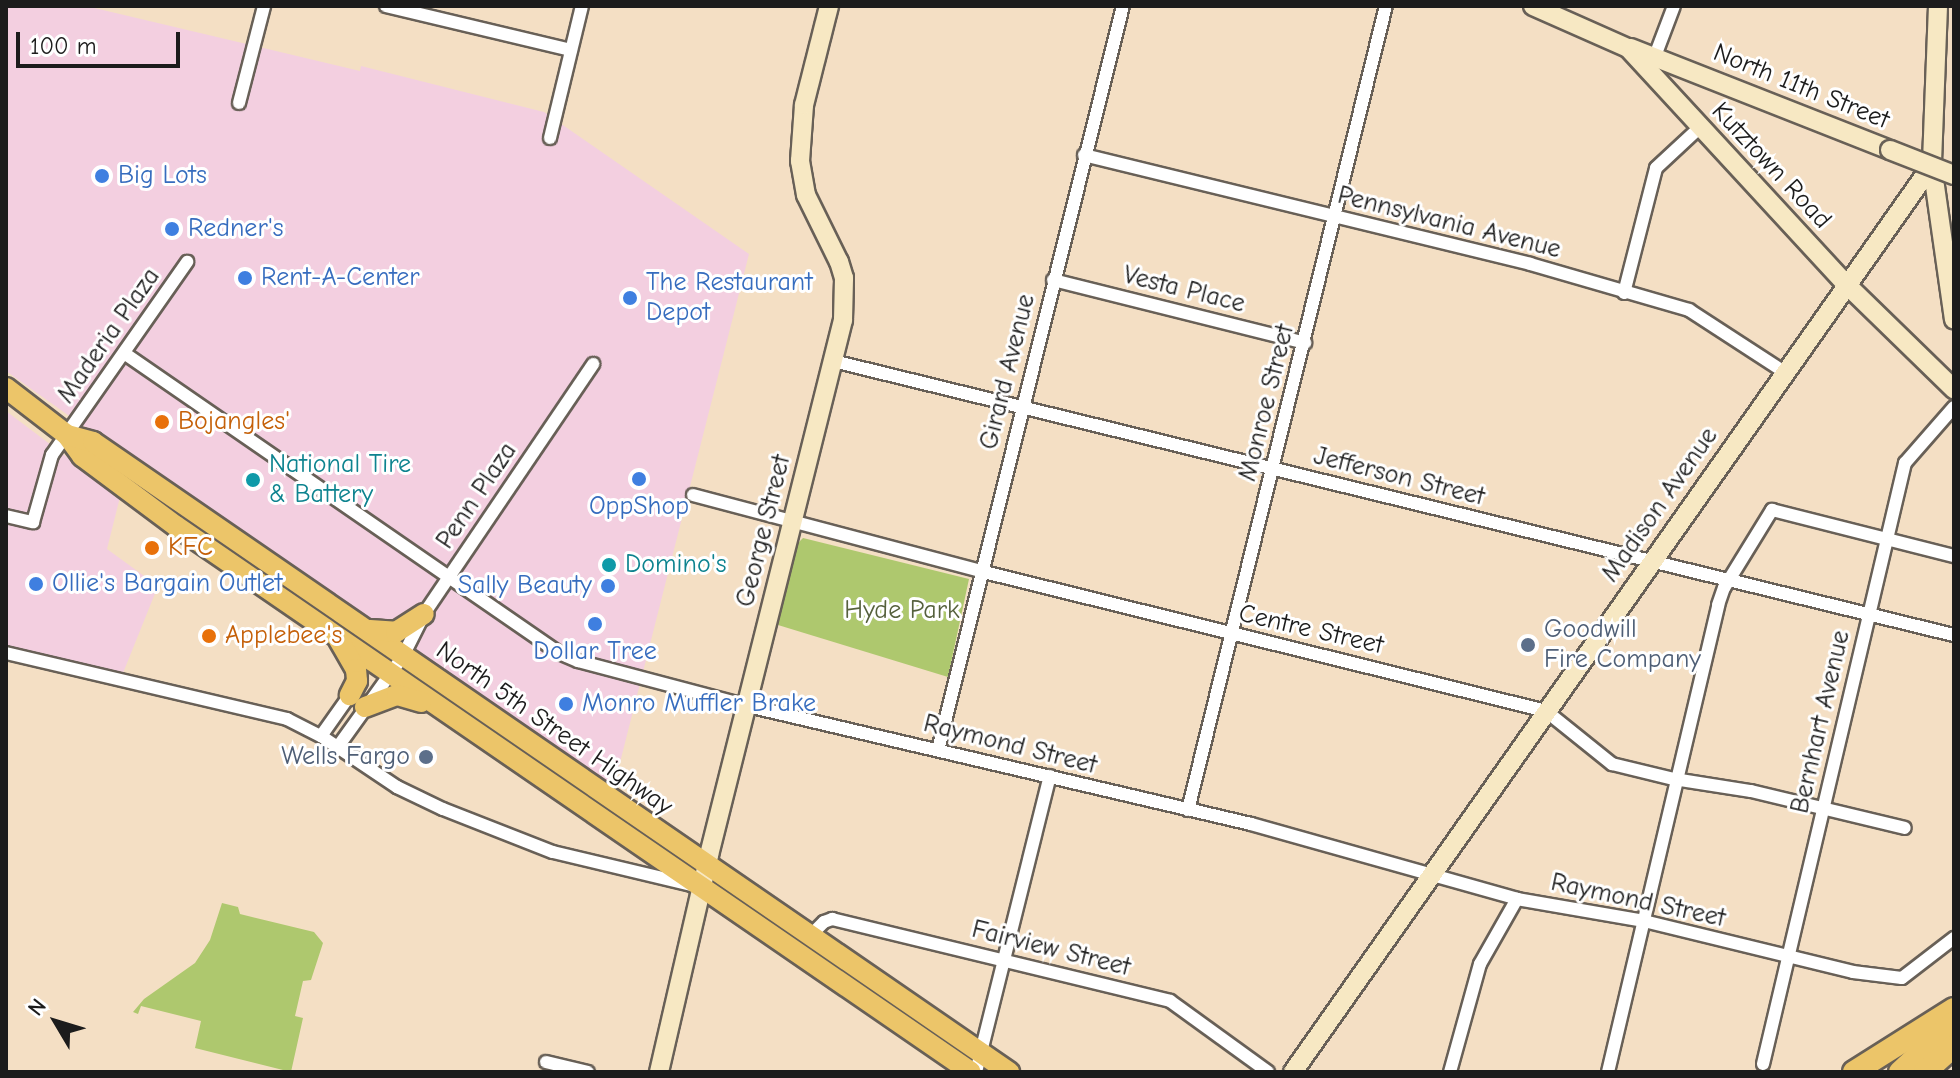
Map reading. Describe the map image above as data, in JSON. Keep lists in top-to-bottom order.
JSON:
{
  "streets": {
    "main road": ["North 5th Street Highway"],
    "street": [
      "North 11th Street",
      "Kutztown Road",
      "Pennsylvania Avenue",
      "Vesta Place",
      "Maderia Plaza",
      "Girard Avenue",
      "Monroe Street",
      "Jefferson Street",
      "Penn Plaza",
      "Madison Avenue",
      "George Street",
      "Centre Street",
      "Bernhart Avenue",
      "Raymond Street",
      "Fairview Street"
    ]
  },
  "crossings": [
    ["North 11th Street", "Kutztown Road"],
    ["Kutztown Road", "Madison Avenue"],
    ["Pennsylvania Avenue", "Girard Avenue"],
    ["Pennsylvania Avenue", "Monroe Street"],
    ["Pennsylvania Avenue", "Madison Avenue"],
    ["Vesta Place", "Girard Avenue"],
    ["Vesta Place", "Monroe Street"],
    ["Maderia Plaza", "North 5th Street Highway"],
    ["Maderia Plaza", "Raymond Street"],
    ["Girard Avenue", "Jefferson Street"],
    ["Girard Avenue", "Centre Street"],
    ["Girard Avenue", "Raymond Street"],
    ["Monroe Street", "Jefferson Street"],
    ["Monroe Street", "Centre Street"],
    ["Monroe Street", "Raymond Street"],
    ["Jefferson Street", "Madison Avenue"],
    ["Jefferson Street", "George Street"],
    ["Jefferson Street", "Bernhart Avenue"],
    ["Penn Plaza", "North 5th Street Highway"],
    ["Penn Plaza", "Raymond Street"],
    ["Madison Avenue", "Centre Street"],
    ["Madison Avenue", "Raymond Street"],
    ["George Street", "Centre Street"],
    ["George Street", "North 5th Street Highway"],
    ["George Street", "Raymond Street"],
    ["Centre Street", "Bernhart Avenue"],
    ["Bernhart Avenue", "Raymond Street"],
    ["North 5th Street Highway", "Fairview Street"]
  ],
  "parks": ["Hyde Park"],
  "places": [
    "Big Lots",
    "Redner's",
    "Rent-A-Center",
    "The Restaurant Depot",
    "Bojangles'",
    "OppShop",
    "National Tire & Battery",
    "KFC",
    "Domino's",
    "Ollie's Bargain Outlet",
    "Sally Beauty",
    "Dollar Tree",
    "Applebee's",
    "Goodwill Fire Company",
    "Monro Muffler Brake",
    "Wells Fargo"
  ],
  "scale_bar": "100 m",
  "north": "top left"
}
